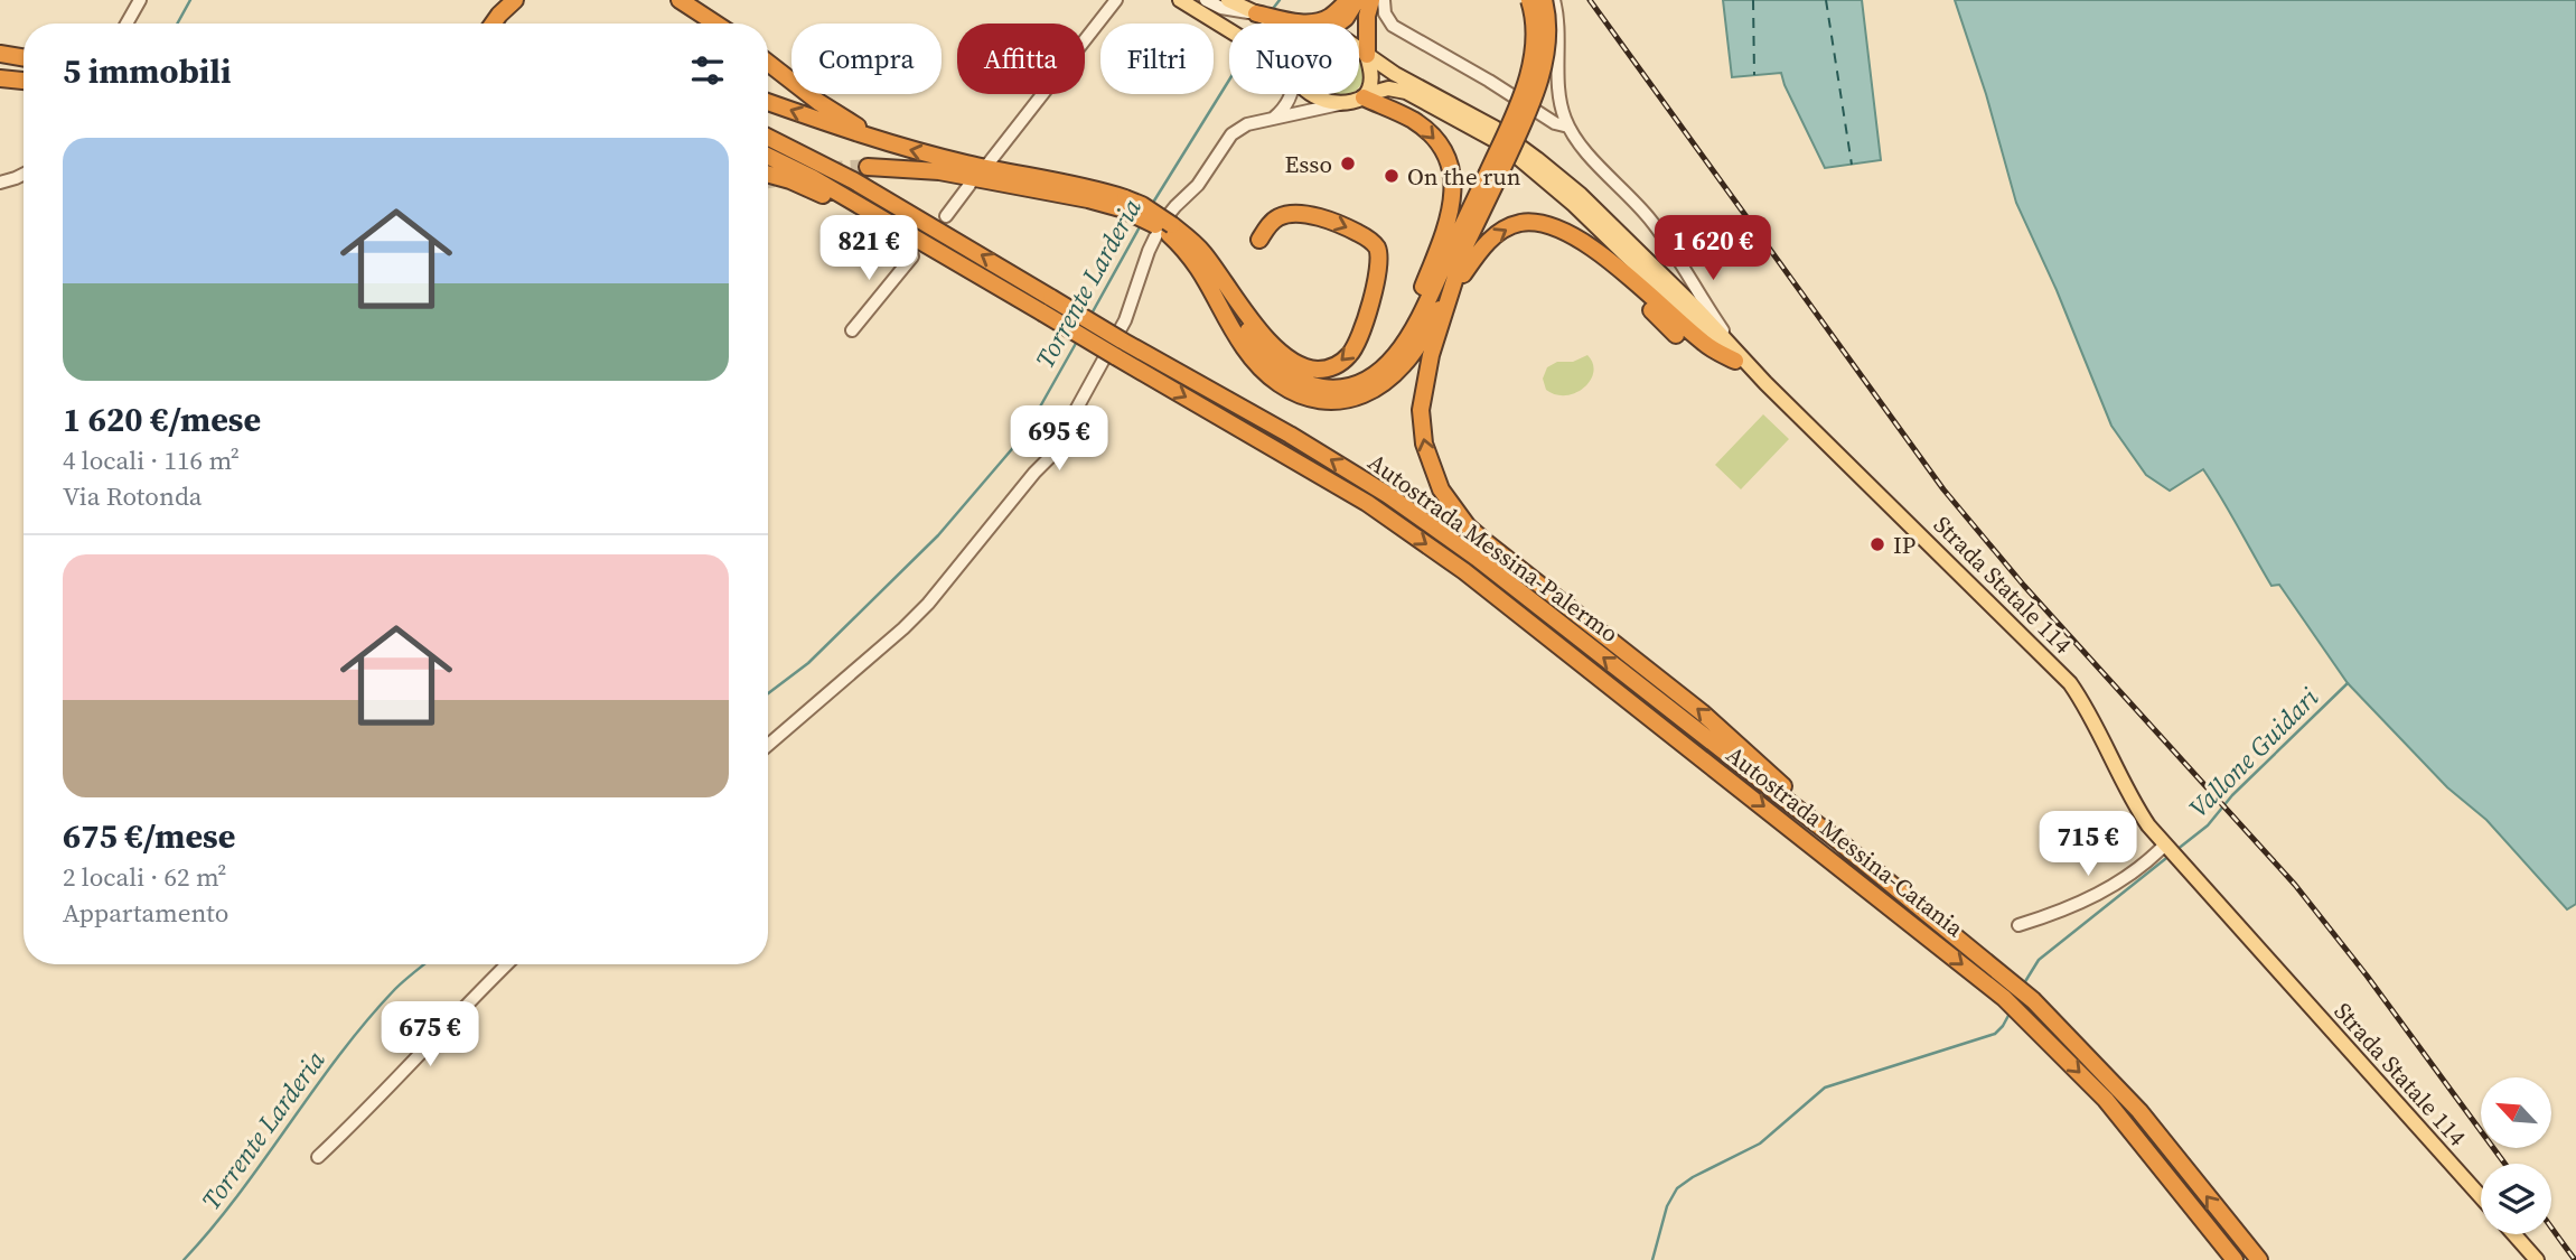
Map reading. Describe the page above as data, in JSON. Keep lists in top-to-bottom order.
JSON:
{
  "streets": {
    "highway": ["Autostrada Messina-Palermo", "Autostrada Messina-Catania"],
    "main road": ["Strada Statale 114"]
  },
  "crossings": [
    ["Autostrada Messina-Palermo", "Autostrada Messina-Catania"]
  ],
  "water": ["Torrente Larderia", "Vallone Guidari"],
  "places": ["Esso", "On the run", "IP"],
  "north": "top left",
  "page": {
    "chip": [
      "Compra",
      "Affitta",
      "Filtri",
      "Nuovo"
    ],
    "heading": "5 immobili",
    "list": [
      {
        "name": "1 620 €/mese",
        "note": "4 locali · 116 m² · Via Rotonda"
      },
      {
        "name": "675 €/mese",
        "note": "2 locali · 62 m² · Appartamento"
      }
    ],
    "price": [
      "821 €",
      "1 620 €",
      "695 €",
      "715 €",
      "675 €"
    ]
  }
}
